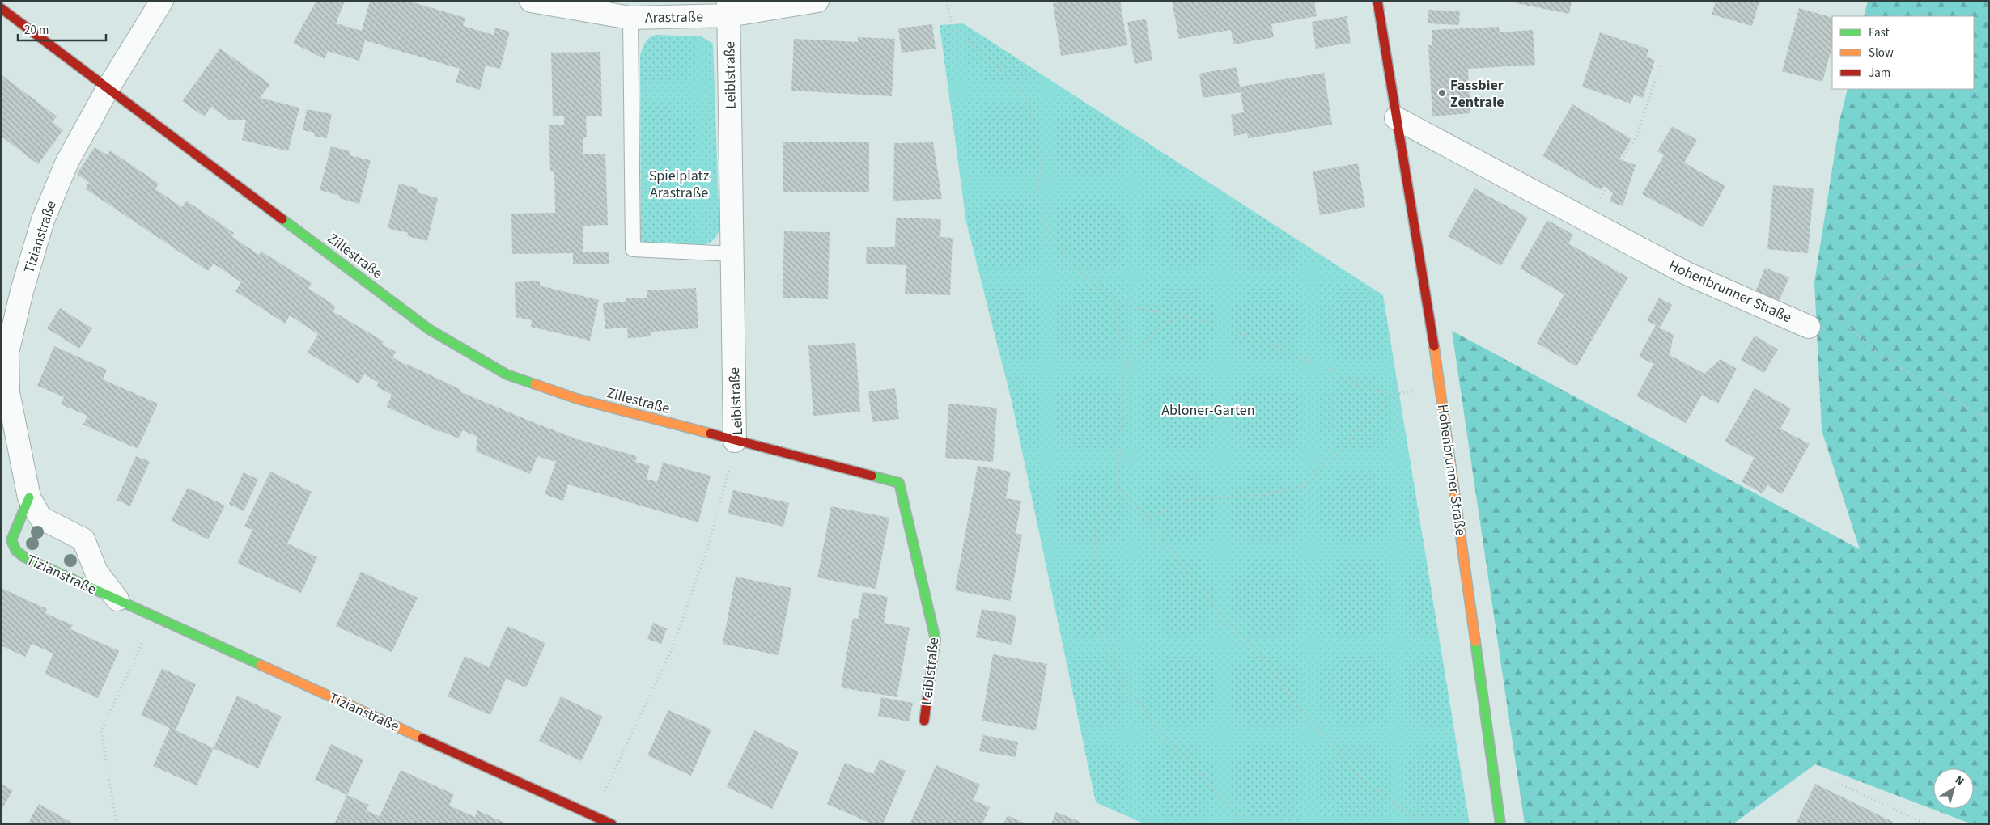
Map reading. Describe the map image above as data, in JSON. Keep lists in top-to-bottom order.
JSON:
{
  "streets": {
    "street": [
      "Arastraße",
      "Leiblstraße",
      "Tizianstraße",
      "Zillestraße",
      "Hohenbrunner Straße"
    ]
  },
  "crossings": [
    ["Arastraße", "Leiblstraße"],
    ["Leiblstraße", "Zillestraße"],
    ["Tizianstraße", "Zillestraße"]
  ],
  "parks": ["Spielplatz Arastraße", "Abloner-Garten"],
  "places": ["Fassbier Zentrale"],
  "legend": ["Fast", "Slow", "Jam"],
  "scale_bar": "20 m",
  "north": "top right"
}
